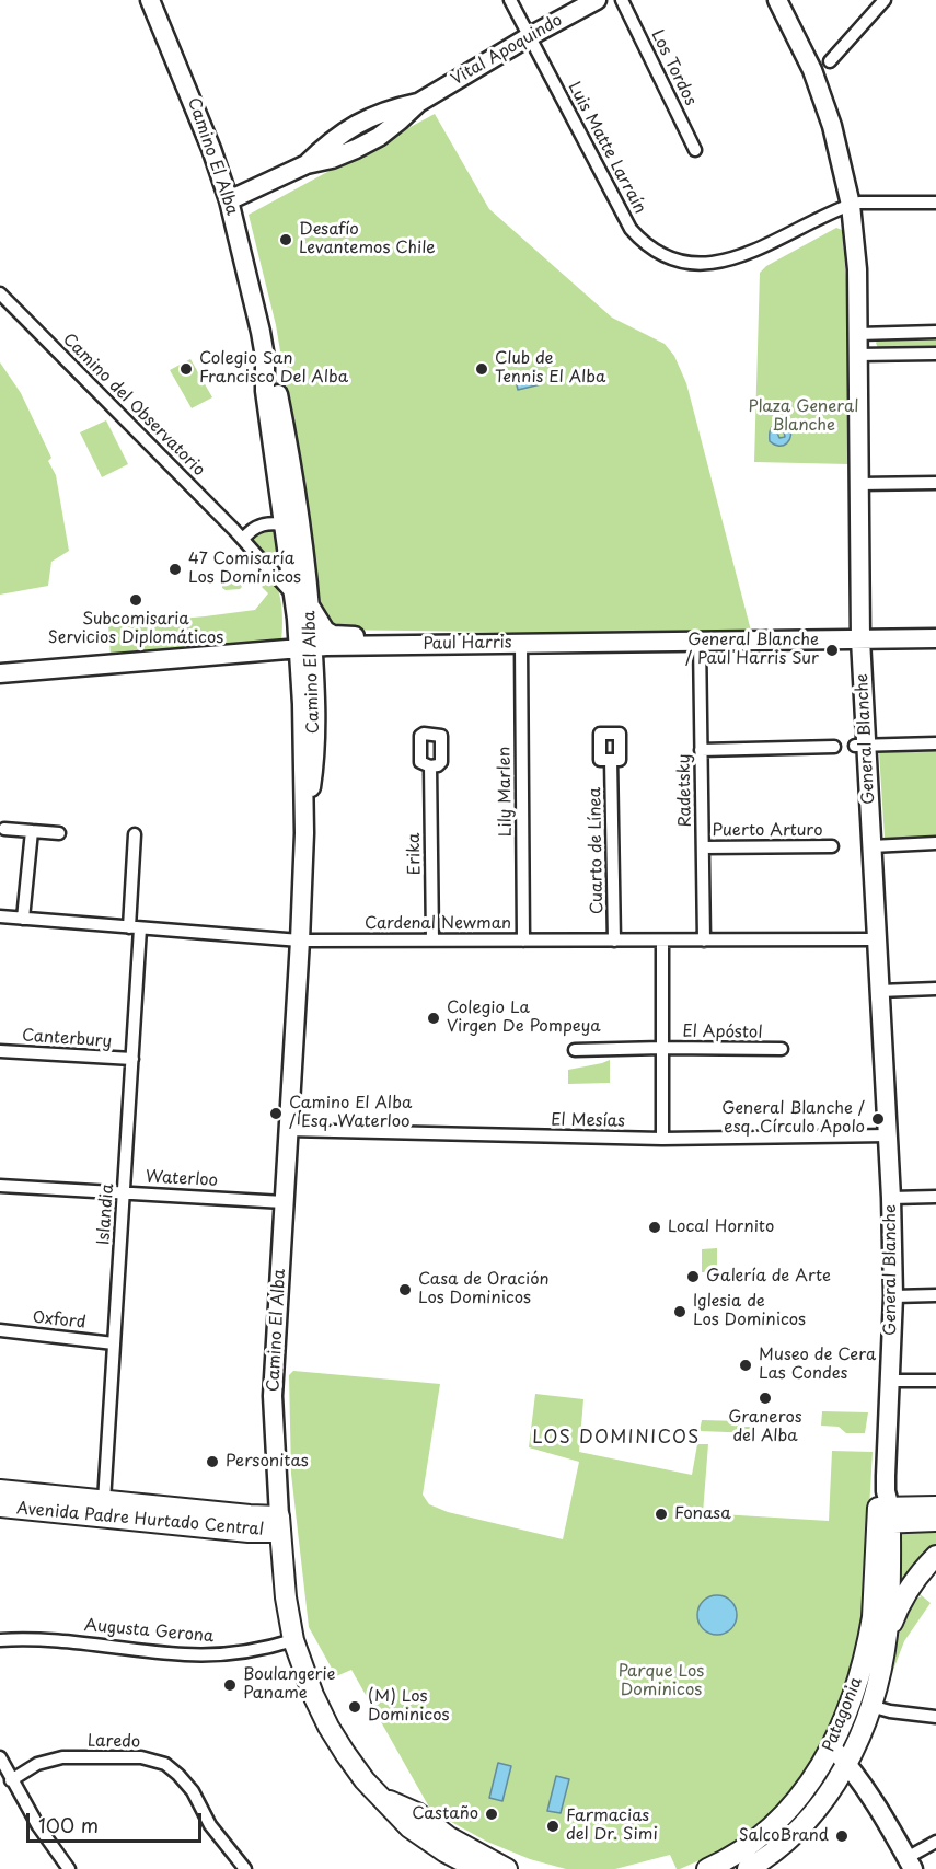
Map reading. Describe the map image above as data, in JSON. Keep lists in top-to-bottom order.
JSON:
{
  "streets": {
    "main road": [
      "Vital Apoquindo",
      "Camino El Alba",
      "Paul Harris",
      "General Blanche",
      "Avenida Padre Hurtado Central",
      "Patagonia"
    ],
    "street": [
      "Los Tordos",
      "Luis Matte Larraín",
      "Camino del Observatorio",
      "Radetsky",
      "Lily Marlen",
      "Puerto Arturo",
      "Cuarto de Línea",
      "Erika",
      "Cardenal Newman",
      "El Apóstol",
      "Canterbury",
      "El Mesías",
      "Waterloo",
      "Islandia",
      "Oxford",
      "Augusta Gerona",
      "Laredo"
    ]
  },
  "crossings": [
    ["Vital Apoquindo", "Luis Matte Larraín"],
    ["Vital Apoquindo", "Camino El Alba"],
    ["Luis Matte Larraín", "General Blanche"],
    ["Camino El Alba", "Camino del Observatorio"],
    ["Camino El Alba", "Paul Harris"],
    ["Camino El Alba", "Cardenal Newman"],
    ["Camino El Alba", "El Mesías"],
    ["Camino El Alba", "Waterloo"],
    ["Camino El Alba", "Avenida Padre Hurtado Central"],
    ["Camino El Alba", "Augusta Gerona"],
    ["Paul Harris", "General Blanche"],
    ["Paul Harris", "Radetsky"],
    ["Paul Harris", "Lily Marlen"],
    ["General Blanche", "Cardenal Newman"],
    ["General Blanche", "El Mesías"],
    ["General Blanche", "Patagonia"],
    ["Radetsky", "Puerto Arturo"],
    ["Radetsky", "Cardenal Newman"],
    ["Lily Marlen", "Cardenal Newman"],
    ["Cuarto de Línea", "Cardenal Newman"],
    ["Erika", "Cardenal Newman"],
    ["Cardenal Newman", "El Apóstol"],
    ["Cardenal Newman", "Islandia"],
    ["El Apóstol", "El Mesías"],
    ["Canterbury", "Islandia"],
    ["Waterloo", "Islandia"],
    ["Islandia", "Oxford"],
    ["Islandia", "Avenida Padre Hurtado Central"]
  ],
  "districts": ["LOS DOMINICOS"],
  "parks": ["Plaza General Blanche", "Parque Los Dominicos"],
  "places": [
    "Desafío Levantemos Chile",
    "Colegio San Francisco Del Alba",
    "Club de Tennis El Alba",
    "47 Comisaría Los Dominicos",
    "Subcomisaria Servicios Diplomáticos",
    "General Blanche / Paul Harris Sur",
    "Colegio La Virgen De Pompeya",
    "Camino El Alba / Esq. Waterloo",
    "General Blanche / esq. Círculo Apolo",
    "Local Hornito",
    "Galería de Arte",
    "Casa de Oración Los Dominicos",
    "Iglesia de Los Dominicos",
    "Museo de Cera Las Condes",
    "Graneros del Alba",
    "Personitas",
    "Fonasa",
    "Boulangerie Paname",
    "(M) Los Dominicos",
    "Castaño",
    "Farmacias del Dr. Simi",
    "SalcoBrand"
  ],
  "scale_bar": "100 m"
}
